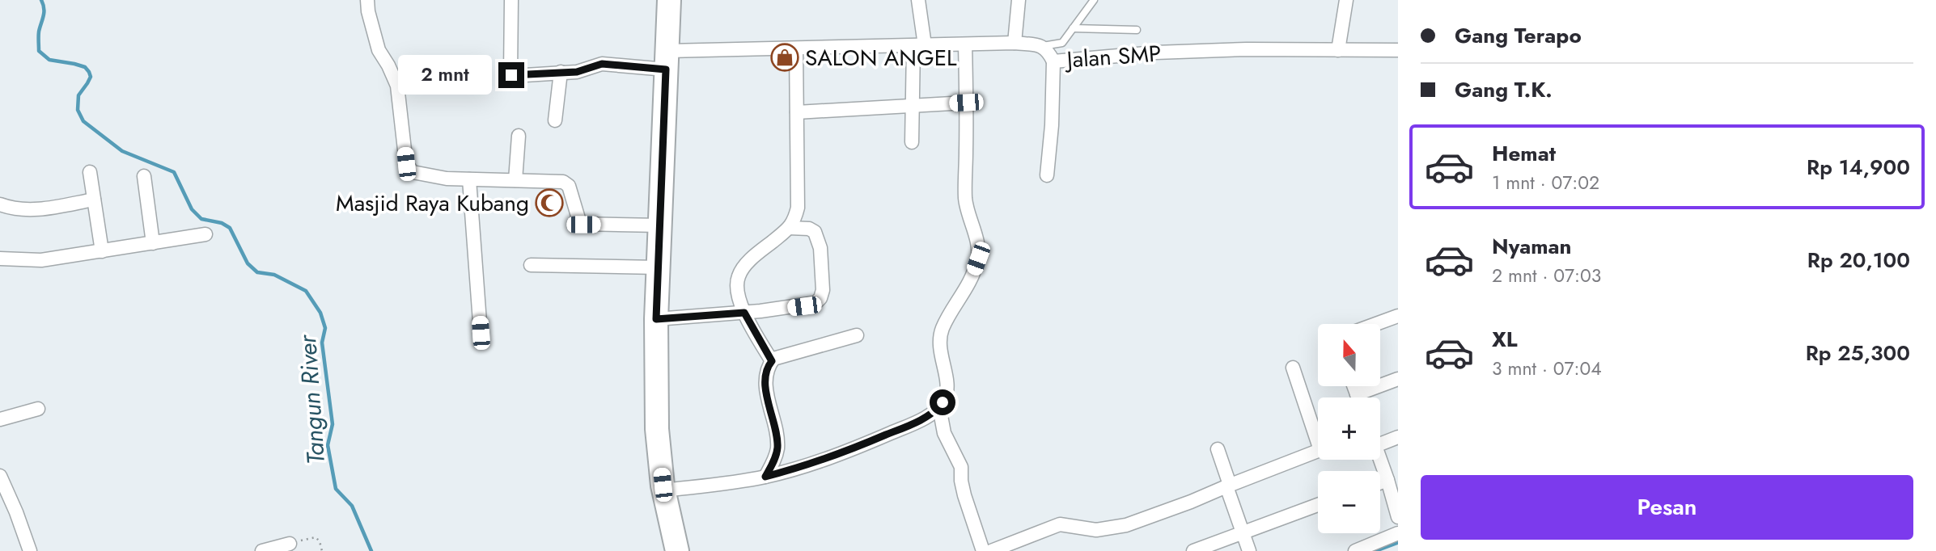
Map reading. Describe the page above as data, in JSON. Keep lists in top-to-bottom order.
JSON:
{
  "streets": {
    "street": ["Jalan SMP"]
  },
  "water": ["Tangun River"],
  "places": {
    "shop": ["SALON ANGEL"],
    "mosque": ["Masjid Raya Kubang"]
  },
  "north": "top",
  "page": {
    "banner": ["Gang Terapo", "Gang T.K."],
    "bubble": "2 mnt",
    "list": [
      {
        "name": "Hemat",
        "note": "1 mnt · 07:02",
        "value": "Rp 14,900"
      },
      {
        "name": "Nyaman",
        "note": "2 mnt · 07:03",
        "value": "Rp 20,100"
      },
      {
        "name": "XL",
        "note": "3 mnt · 07:04",
        "value": "Rp 25,300"
      }
    ],
    "map_buttons": ["+", "−"],
    "buttons": "Pesan"
  }
}
